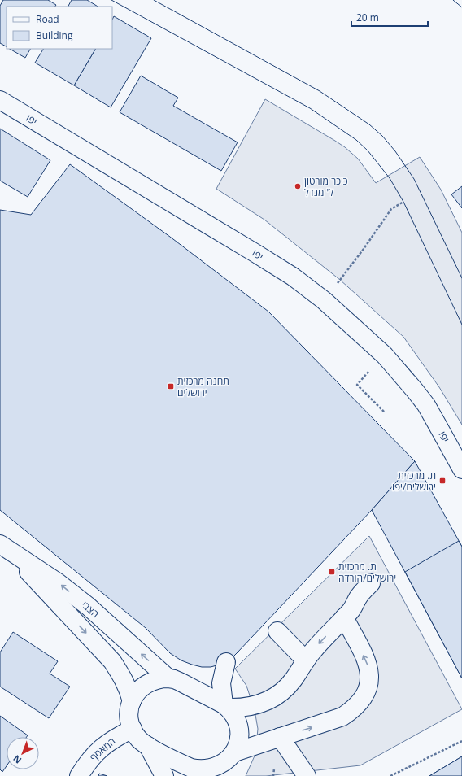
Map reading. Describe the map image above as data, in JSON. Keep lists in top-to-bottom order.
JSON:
{
  "streets": {
    "street": ["יפו", "הצבי", "המאסף"]
  },
  "crossings": [
    ["הצבי", "המאסף"]
  ],
  "places": {
    "other": ["כיכר מורטון ל' מנדל"],
    "transit": ["תחנה מרכזית ירושלים", "ת. מרכזית ירושלים/יפו", "ת. מרכזית ירושלים/הורדה"]
  },
  "legend": ["Road", "Building"],
  "scale_bar": "20 m",
  "north": "bottom left"
}
